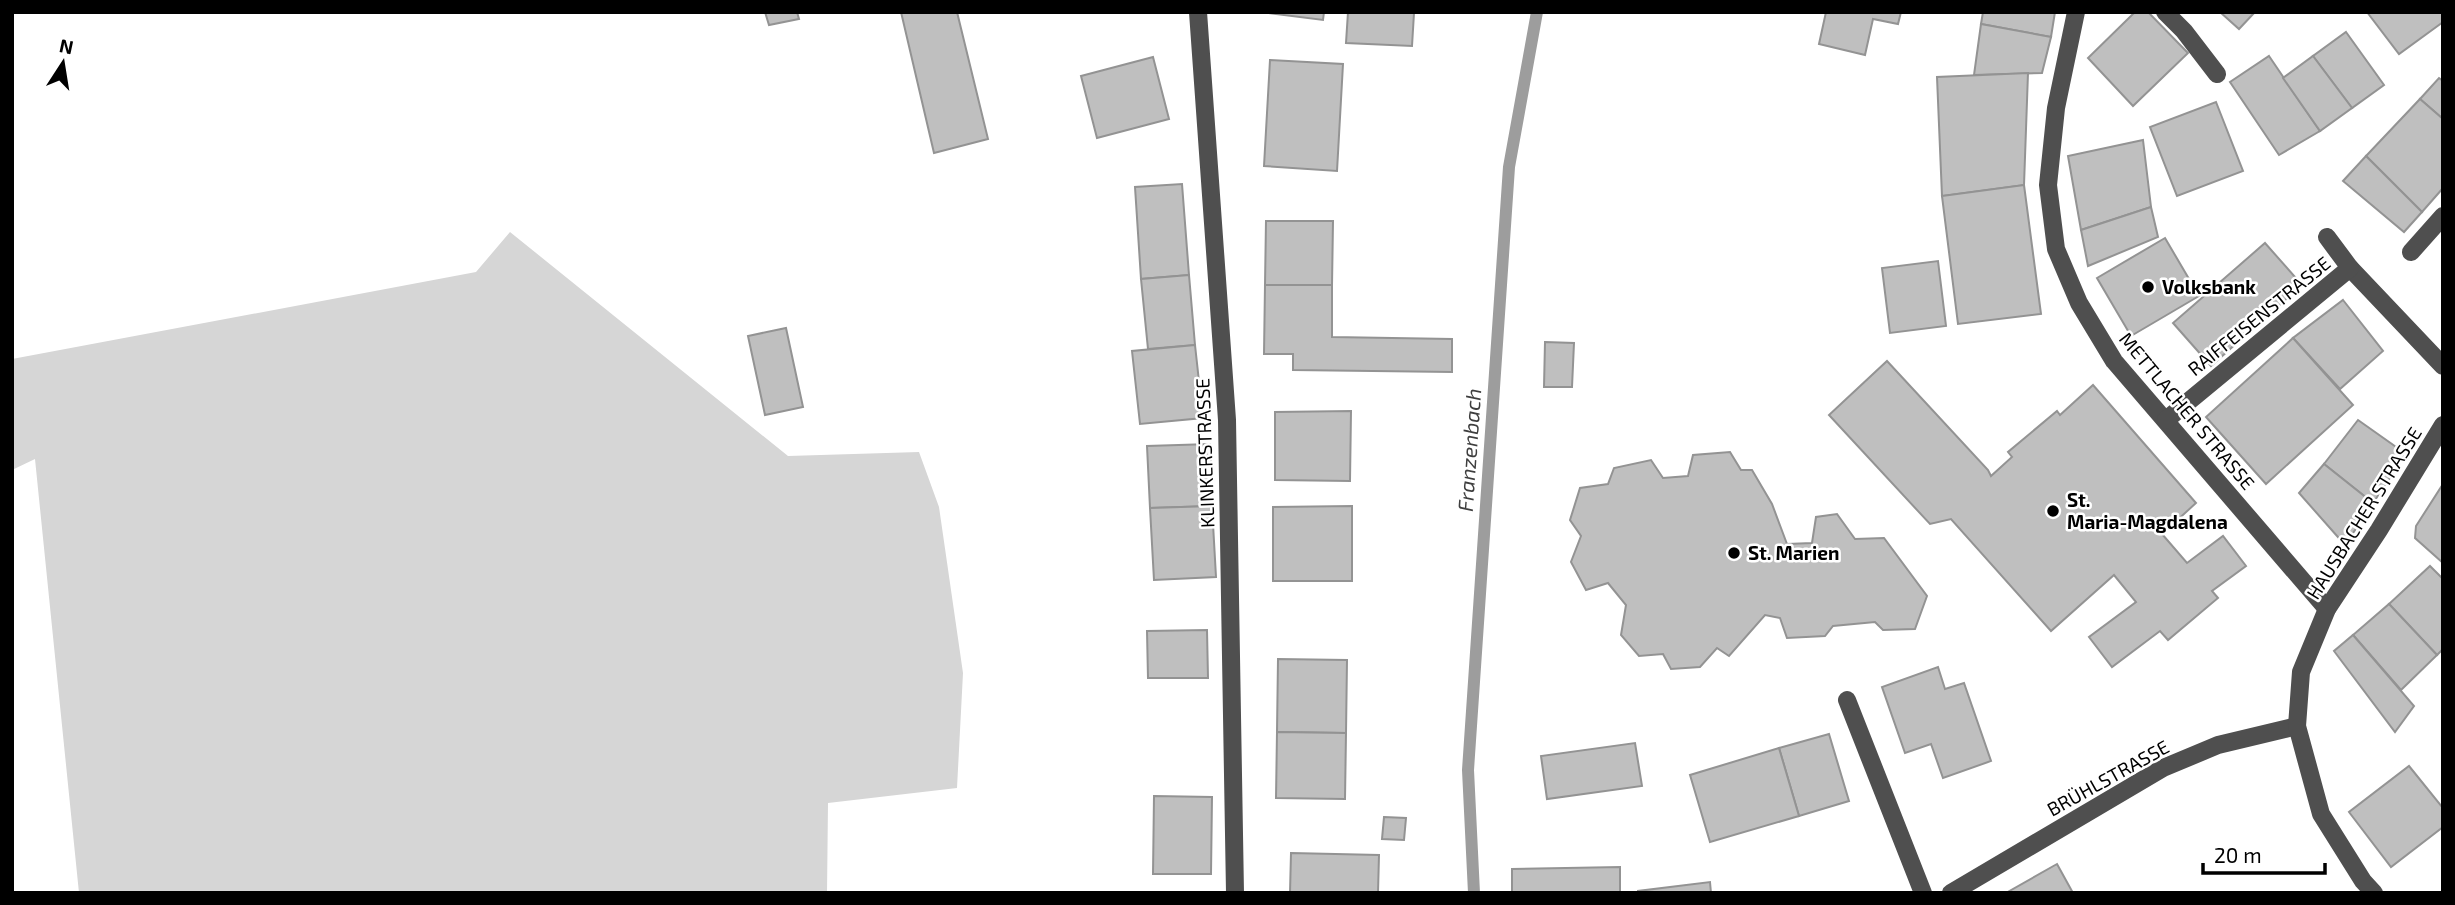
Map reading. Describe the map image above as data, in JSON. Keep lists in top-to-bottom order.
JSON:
{
  "streets": {
    "street": [
      "RAIFFEISENSTRASSE",
      "METTLACHER STRASSE",
      "KLINKERSTRASSE",
      "HAUSBACHER STRASSE",
      "BRÜHLSTRASSE"
    ]
  },
  "crossings": [
    ["RAIFFEISENSTRASSE", "METTLACHER STRASSE"],
    ["METTLACHER STRASSE", "HAUSBACHER STRASSE"],
    ["HAUSBACHER STRASSE", "BRÜHLSTRASSE"]
  ],
  "water": ["Franzenbach"],
  "places": ["Volksbank", "St. Maria-Magdalena", "St. Marien"],
  "scale_bar": "20 m",
  "north": "top"
}
